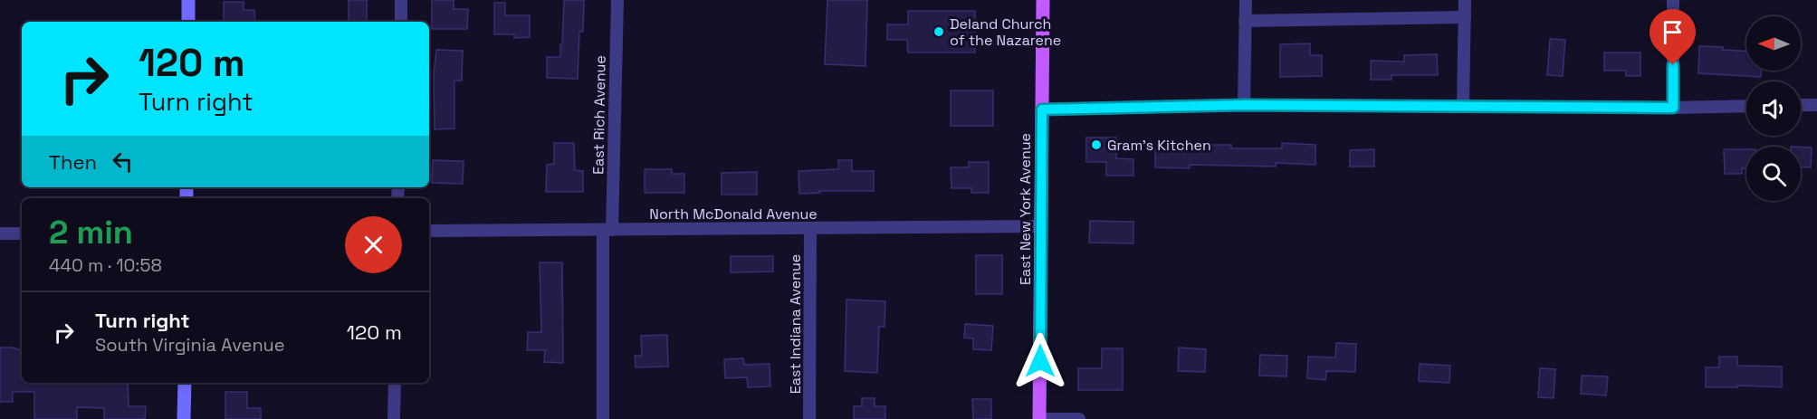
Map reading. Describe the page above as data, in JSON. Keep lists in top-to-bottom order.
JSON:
{
  "streets": {
    "main road": ["East New York Avenue"],
    "street": ["East Rich Avenue", "North McDonald Avenue", "East Indiana Avenue"]
  },
  "crossings": [
    ["East Rich Avenue", "North McDonald Avenue"],
    ["East New York Avenue", "North McDonald Avenue"],
    ["North McDonald Avenue", "East Indiana Avenue"]
  ],
  "places": ["Deland Church of the Nazarene", "Gram's Kitchen"],
  "north": "left",
  "page": {
    "turn": ["120 m", "Turn right"],
    "then": "Then",
    "heading": ["2 min", "440 m · 10:58"],
    "list": [
      {
        "name": "Turn right",
        "note": "South Virginia Avenue",
        "value": "120 m"
      }
    ]
  }
}
